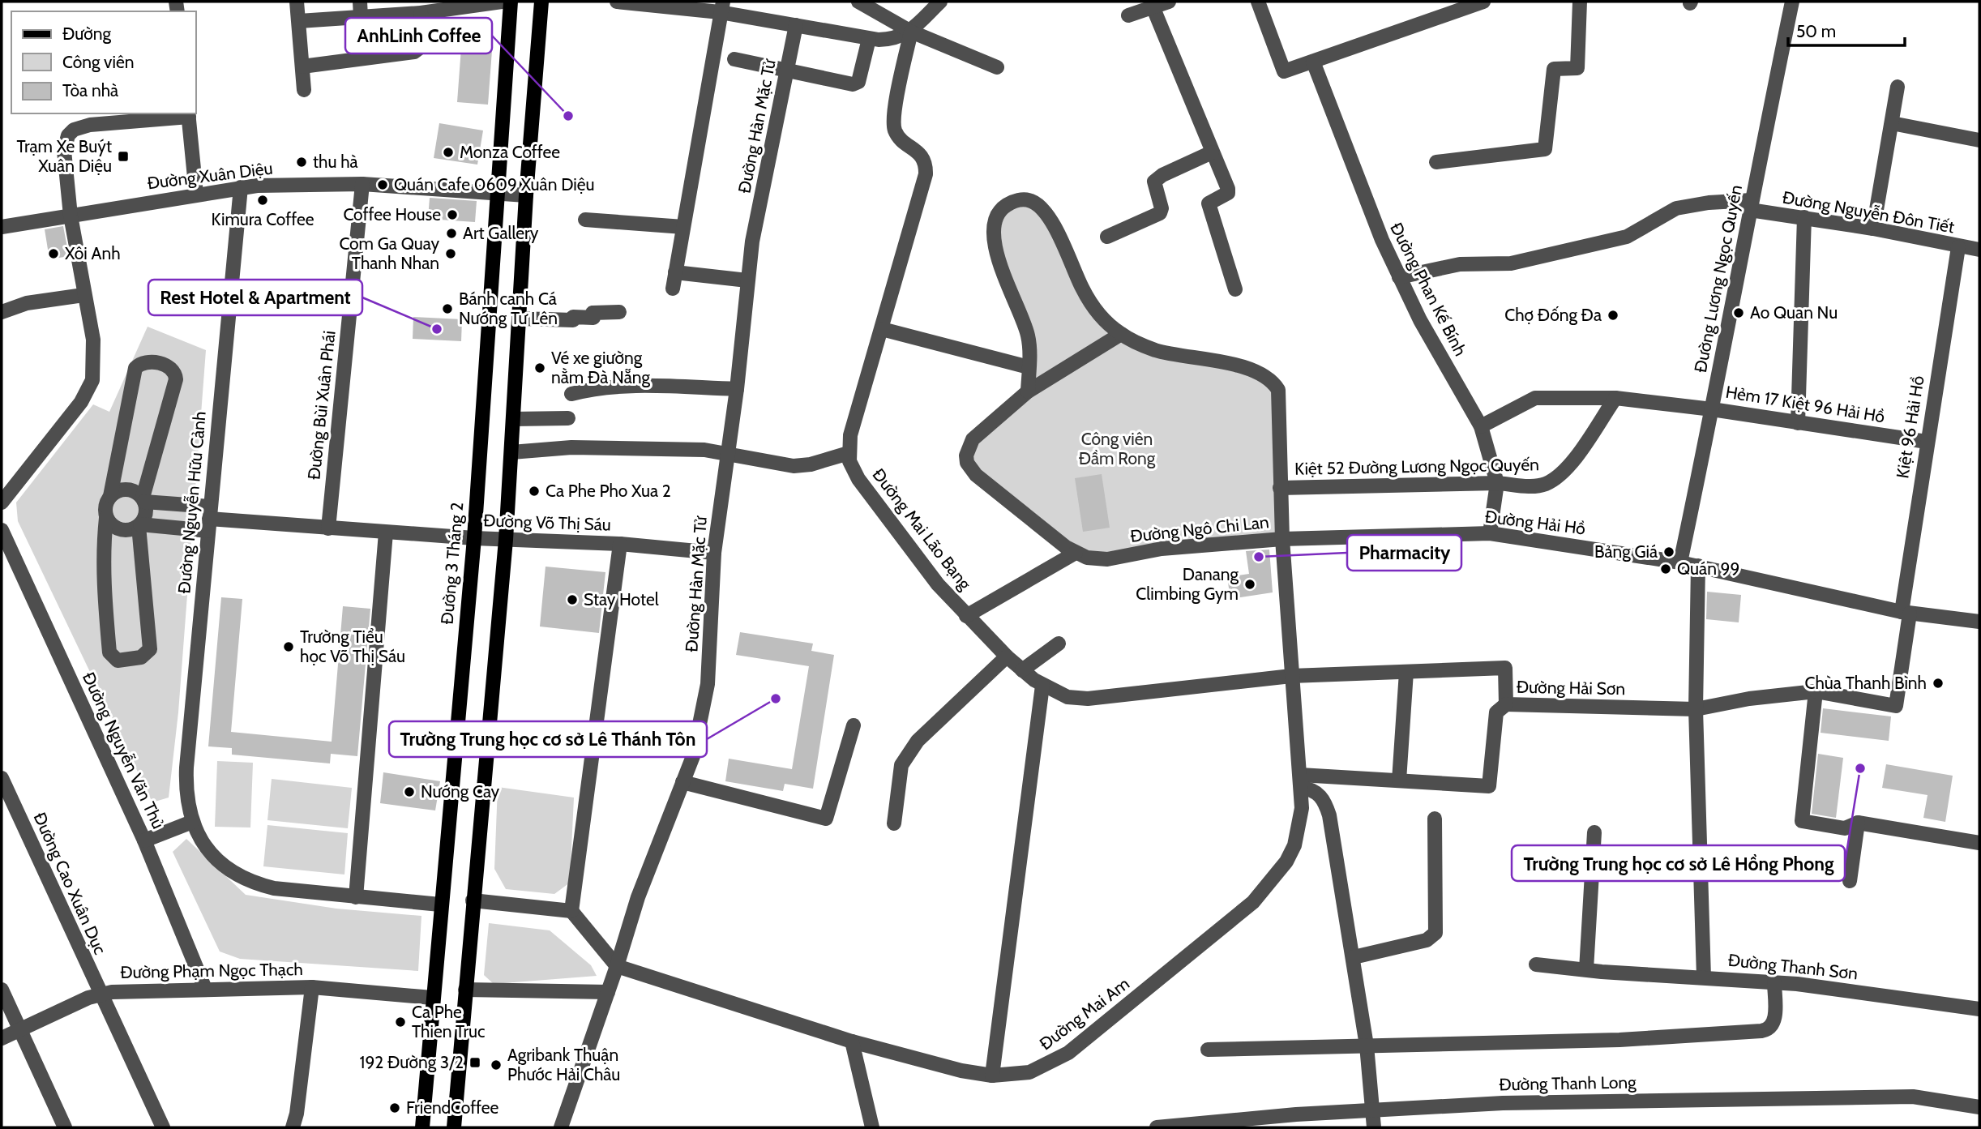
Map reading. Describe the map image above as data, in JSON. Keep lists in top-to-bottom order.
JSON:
{
  "streets": {
    "main road": ["Đường 3 Tháng 2"],
    "street": [
      "Đường Hàn Mặc Tử",
      "Đường Xuân Diệu",
      "Đường Nguyễn Đôn Tiết",
      "Đường Lương Ngọc Quyến",
      "Đường Phan Kế Bính",
      "Hẻm 17 Kiệt 96 Hải Hồ",
      "Đường Bùi Xuân Phái",
      "Kiệt 96 Hải Hồ",
      "Kiệt 52 Đường Lương Ngọc Quyến",
      "Đường Nguyễn Hữu Cảnh",
      "Đường Võ Thị Sáu",
      "Đường Hải Hồ",
      "Đường Mai Lão Bạng",
      "Đường Ngô Chi Lan",
      "Đường Hải Sơn",
      "Đường Nguyễn Văn Thủ",
      "Đường Cao Xuân Dục",
      "Đường Thanh Sơn",
      "Đường Phạm Ngọc Thạch",
      "Đường Mai Am",
      "Đường Thanh Long"
    ]
  },
  "crossings": [
    ["Đường Hàn Mặc Tử", "Đường Võ Thị Sáu"],
    ["Đường Hàn Mặc Tử", "Đường Mai Am"],
    ["Đường Xuân Diệu", "Đường Bùi Xuân Phái"],
    ["Đường Xuân Diệu", "Đường Nguyễn Hữu Cảnh"],
    ["Đường Xuân Diệu", "Đường 3 Tháng 2"],
    ["Đường Nguyễn Đôn Tiết", "Đường Lương Ngọc Quyến"],
    ["Đường Nguyễn Đôn Tiết", "Đường Phan Kế Bính"],
    ["Đường Nguyễn Đôn Tiết", "Kiệt 96 Hải Hồ"],
    ["Đường Lương Ngọc Quyến", "Hẻm 17 Kiệt 96 Hải Hồ"],
    ["Đường Lương Ngọc Quyến", "Đường Hải Hồ"],
    ["Đường Phan Kế Bính", "Hẻm 17 Kiệt 96 Hải Hồ"],
    ["Đường Phan Kế Bính", "Kiệt 52 Đường Lương Ngọc Quyến"],
    ["Đường Phan Kế Bính", "Đường Hải Hồ"],
    ["Hẻm 17 Kiệt 96 Hải Hồ", "Kiệt 96 Hải Hồ"],
    ["Hẻm 17 Kiệt 96 Hải Hồ", "Kiệt 52 Đường Lương Ngọc Quyến"],
    ["Đường Bùi Xuân Phái", "Đường Võ Thị Sáu"],
    ["Kiệt 96 Hải Hồ", "Đường Hải Hồ"],
    ["Kiệt 96 Hải Hồ", "Đường Hải Sơn"],
    ["Kiệt 52 Đường Lương Ngọc Quyến", "Đường Ngô Chi Lan"],
    ["Đường Nguyễn Hữu Cảnh", "Đường Võ Thị Sáu"],
    ["Đường Nguyễn Hữu Cảnh", "Đường 3 Tháng 2"],
    ["Đường Võ Thị Sáu", "Đường 3 Tháng 2"],
    ["Đường Hải Hồ", "Đường Ngô Chi Lan"],
    ["Đường Hải Hồ", "Đường Mai Am"],
    ["Đường Mai Lão Bạng", "Đường Hải Sơn"],
    ["Đường Mai Lão Bạng", "Đường Mai Am"],
    ["Đường Ngô Chi Lan", "Đường Mai Am"],
    ["Đường 3 Tháng 2", "Đường Phạm Ngọc Thạch"],
    ["Đường Hải Sơn", "Đường Mai Am"],
    ["Đường Nguyễn Văn Thủ", "Đường Phạm Ngọc Thạch"],
    ["Đường Cao Xuân Dục", "Đường Phạm Ngọc Thạch"]
  ],
  "parks": ["Công viên Đầm Rong"],
  "places": {
    "other": [
      "AnhLinh Coffee",
      "Monza Coffee",
      "thu hà",
      "Quán Cafe 0609 Xuân Diệu",
      "Kimura Coffee",
      "Coffee House",
      "Art Gallery",
      "Xôi Anh",
      "Com Ga Quay Thanh Nhan",
      "Bánh canh Cá Nướng Tư Lên",
      "Ao Quan Nu",
      "Chợ Đống Đa",
      "Rest Hotel & Apartment",
      "Vé xe giường nằm Đà Nẵng",
      "Ca Phe Pho Xua 2",
      "Bảng Giá",
      "Pharmacity",
      "Quán 99",
      "Danang Climbing Gym",
      "Stay Hotel",
      "Trường Tiểu học Võ Thị Sáu",
      "Chùa Thanh Bình",
      "Trường Trung học cơ sở Lê Thánh Tôn",
      "Trường Trung học cơ sở Lê Hồng Phong",
      "Nướng Cay",
      "Ca Phe Thien Truc",
      "Agribank Thuận Phước Hải Châu",
      "FriendCoffee"
    ],
    "transit": ["Trạm Xe Buýt Xuân Diệu", "192 Đường 3/2"]
  },
  "legend": ["Đường", "Công viên", "Tòa nhà"],
  "scale_bar": "50 m"
}
